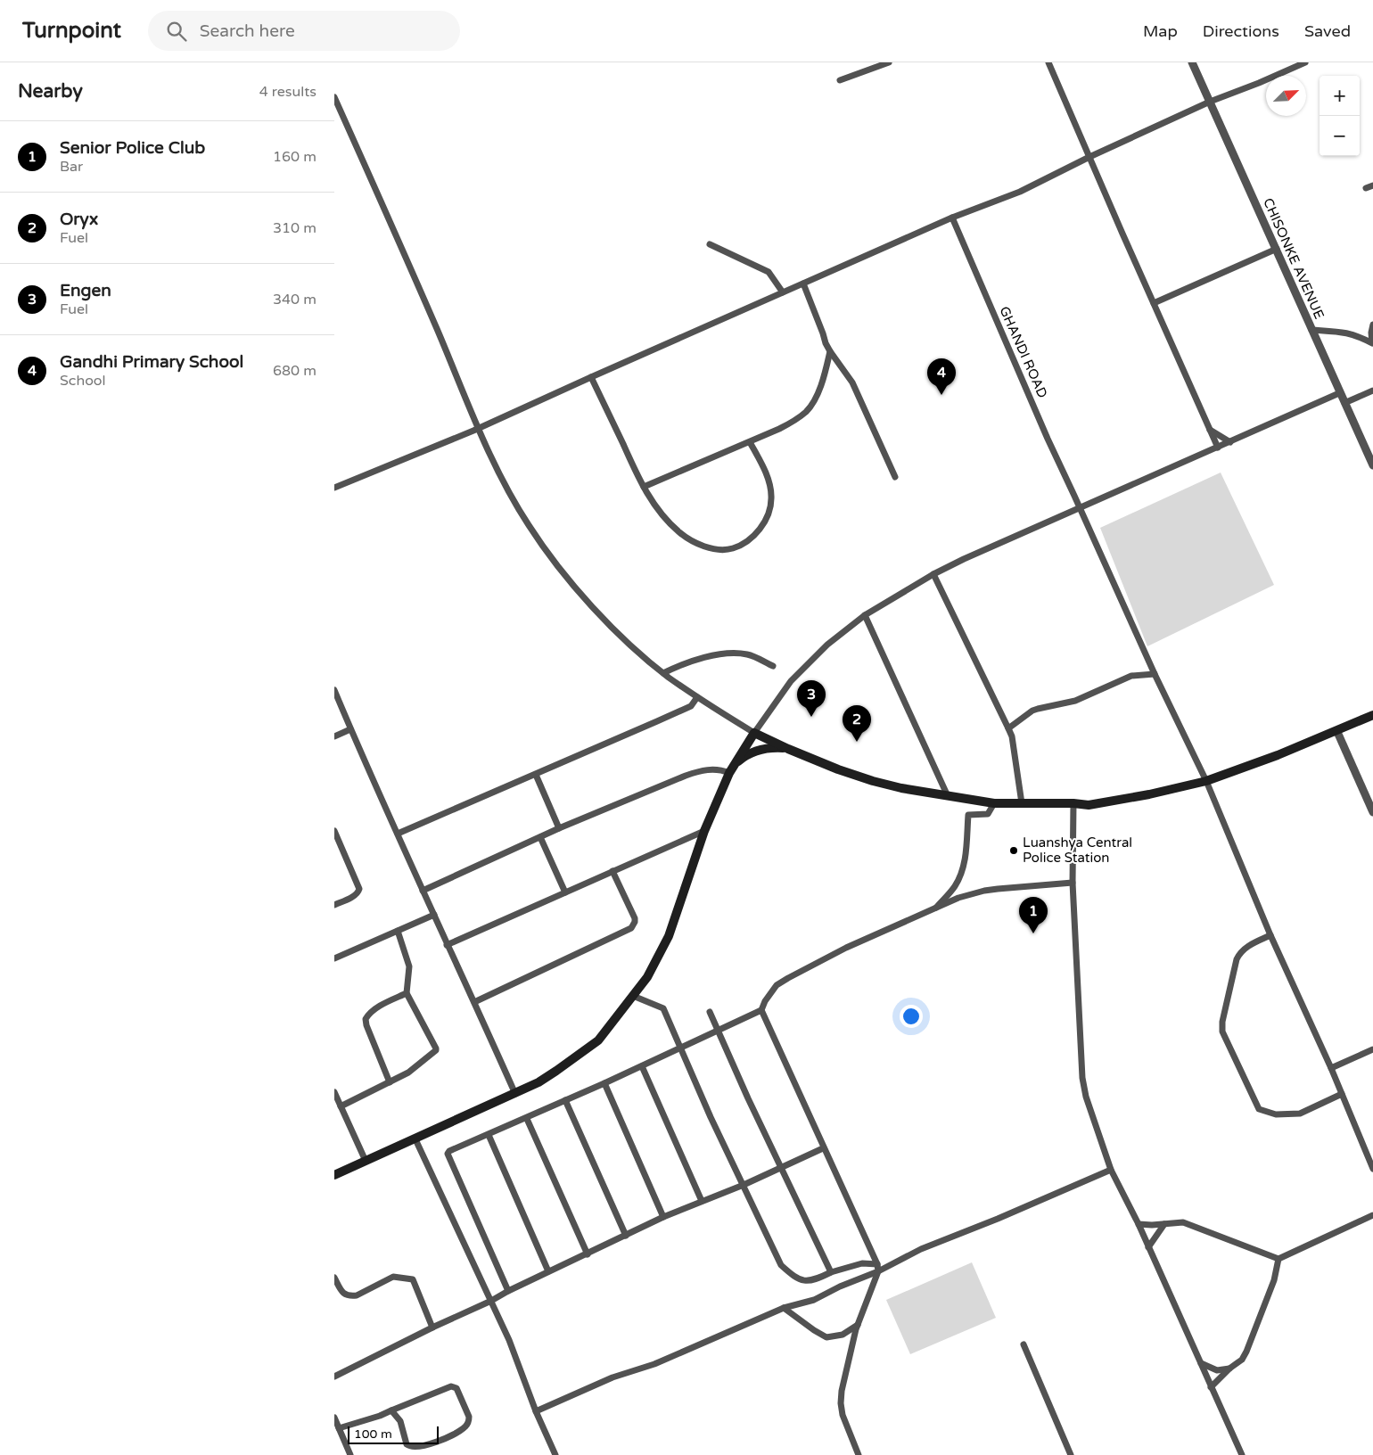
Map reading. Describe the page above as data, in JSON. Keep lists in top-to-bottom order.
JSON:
{
  "streets": {
    "street": ["CHISONKE AVENUE", "GHANDI ROAD"]
  },
  "places": ["Luanshya Central Police Station"],
  "scale_bar": "100 m",
  "north": "top right",
  "page": {
    "header": "Turnpoint",
    "search": "Search here",
    "nav": ["Map", "Directions", "Saved"],
    "heading": ["Nearby", "4 results"],
    "map_buttons": ["+", "−"],
    "list": [
      {
        "mark": "1",
        "name": "Senior Police Club",
        "note": "Bar",
        "value": "160 m"
      },
      {
        "mark": "2",
        "name": "Oryx",
        "note": "Fuel",
        "value": "310 m"
      },
      {
        "mark": "3",
        "name": "Engen",
        "note": "Fuel",
        "value": "340 m"
      },
      {
        "mark": "4",
        "name": "Gandhi Primary School",
        "note": "School",
        "value": "680 m"
      }
    ],
    "pins": [
      "4",
      "3",
      "2",
      "1"
    ],
    "scale": "100 m"
  }
}
